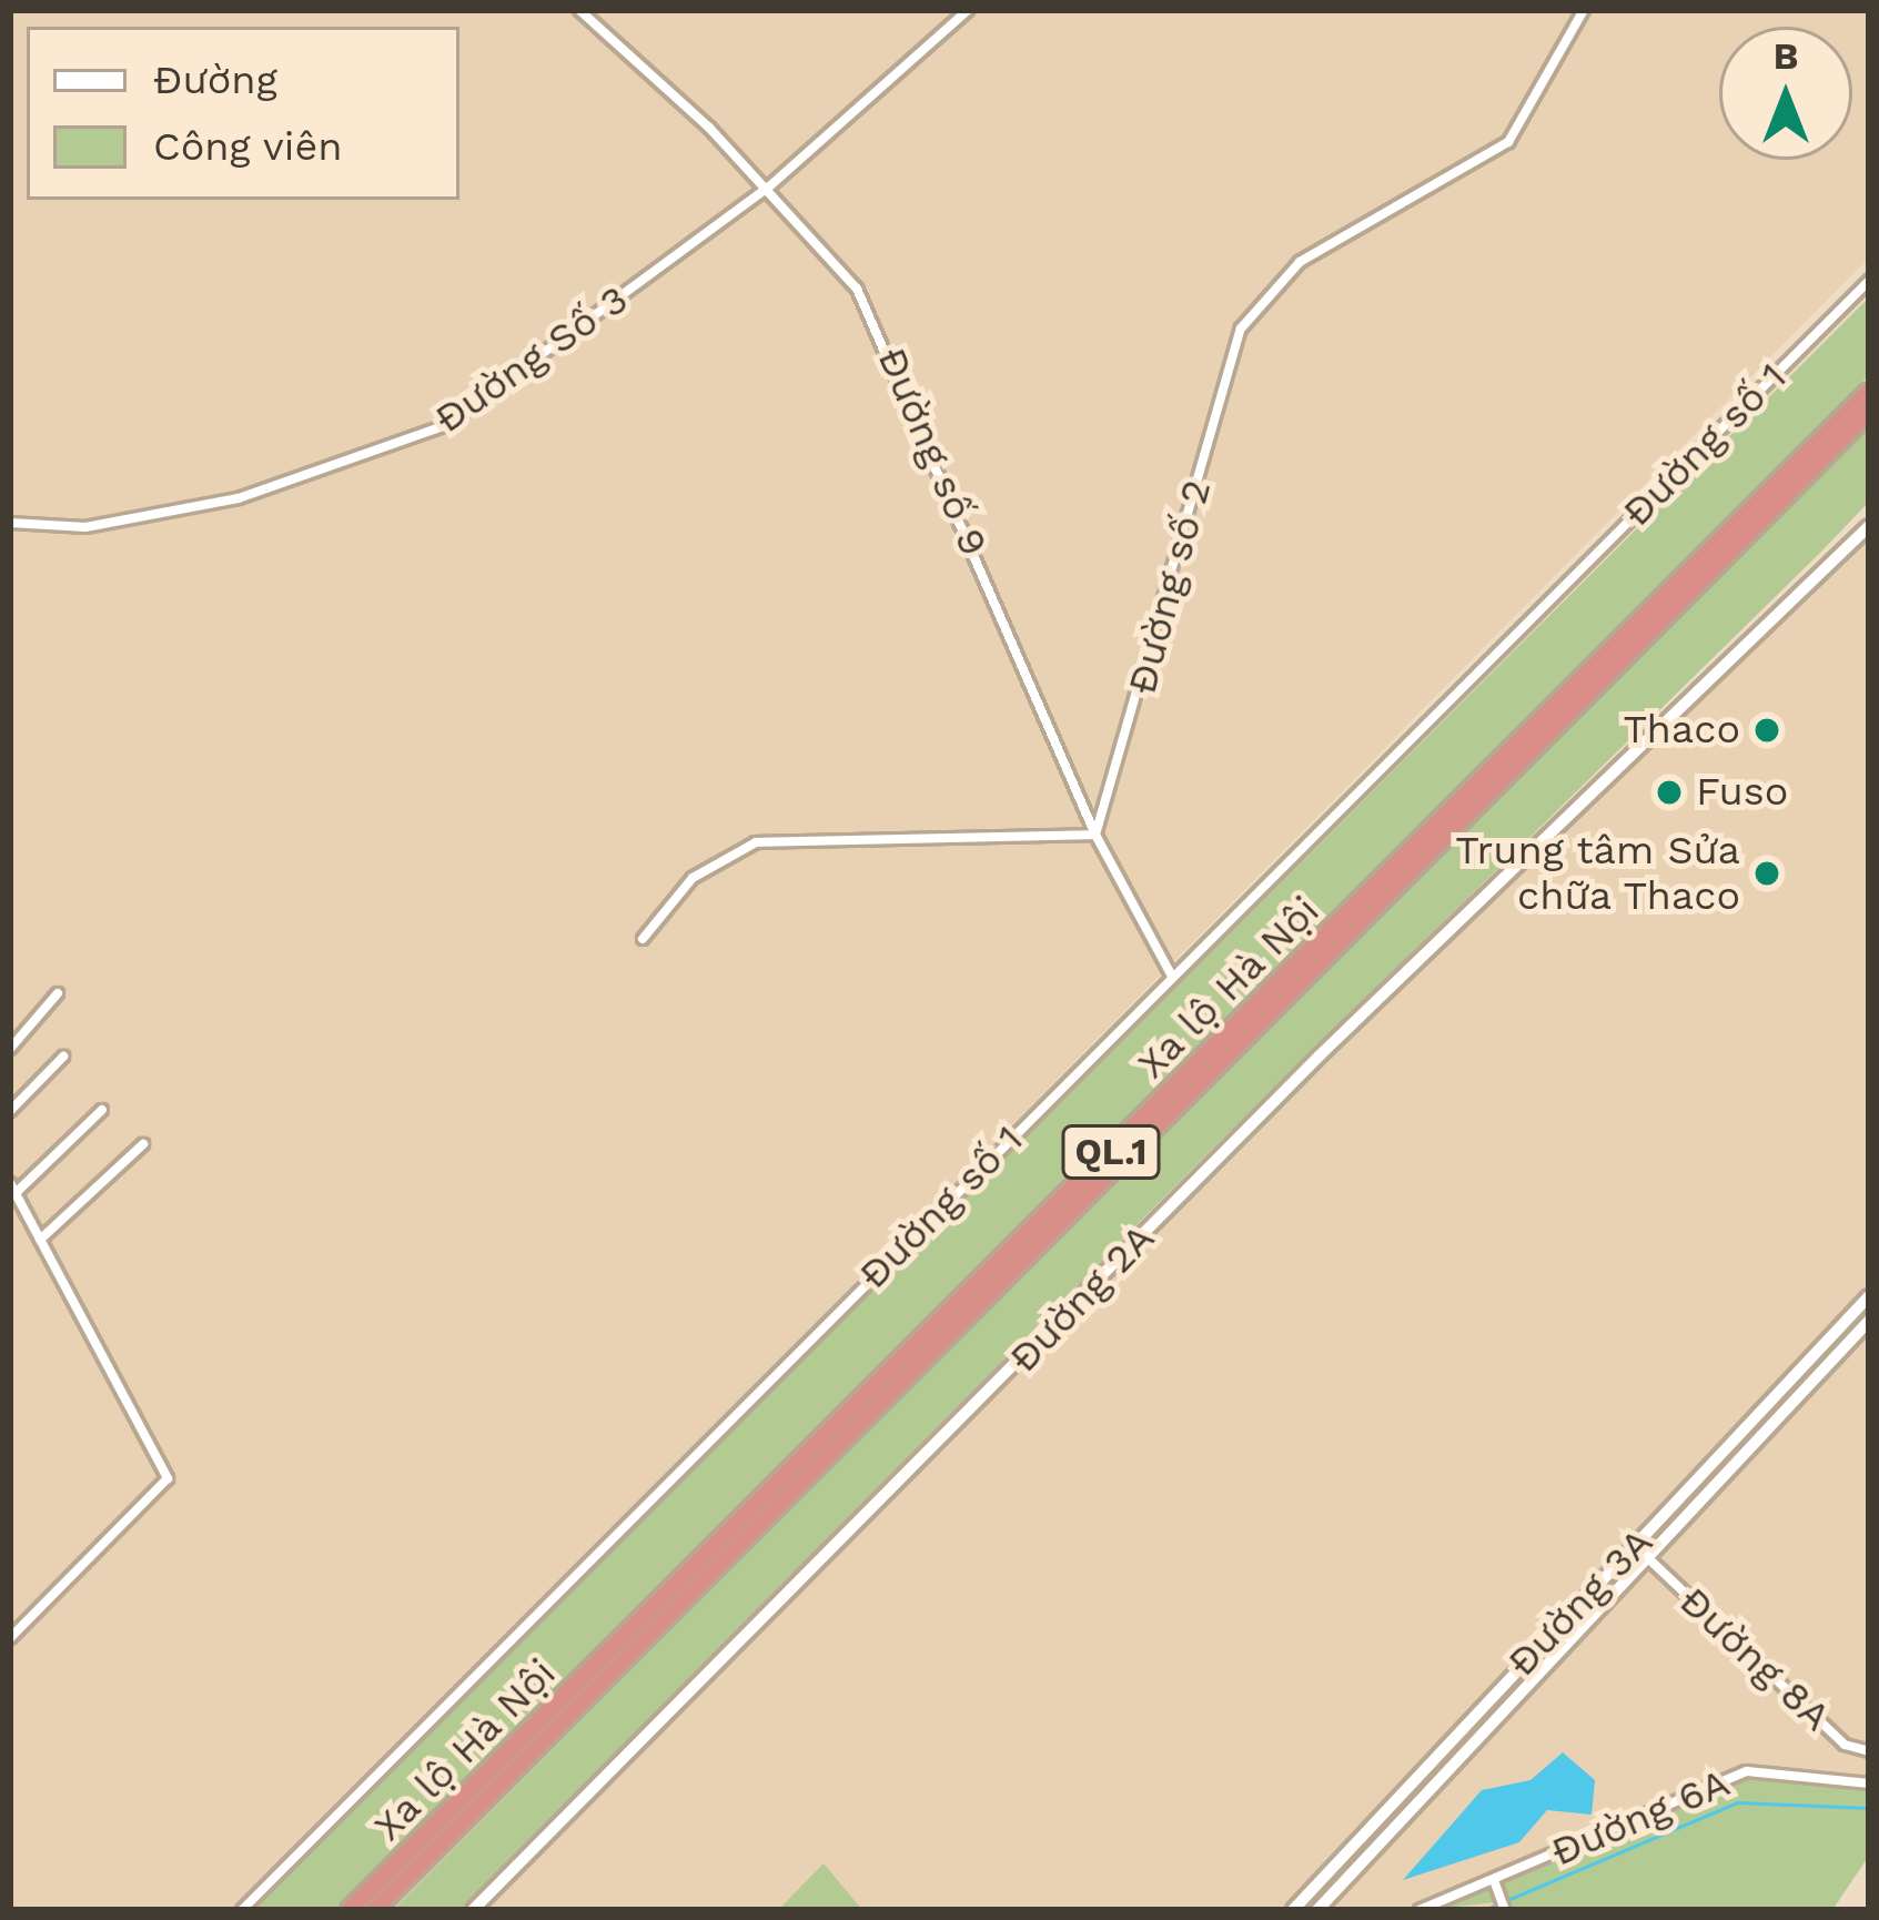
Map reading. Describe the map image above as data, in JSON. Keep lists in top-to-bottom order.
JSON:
{
  "streets": {
    "highway": ["Xa lộ Hà Nội", "QL.1"],
    "street": [
      "Đường Số 3",
      "Đường số 1",
      "Đường số 9",
      "Đường số 2",
      "Đường 2A",
      "Đường 3A",
      "Đường 8A",
      "Đường 6A"
    ]
  },
  "crossings": [
    ["Đường Số 3", "Đường số 9"],
    ["Đường số 1", "Đường số 9"],
    ["Đường số 9", "Đường số 2"],
    ["Đường 3A", "Đường 8A"]
  ],
  "places": ["Thaco", "Fuso", "Trung tâm Sửa chữa Thaco"],
  "legend": ["Đường", "Công viên"],
  "north": "top"
}
